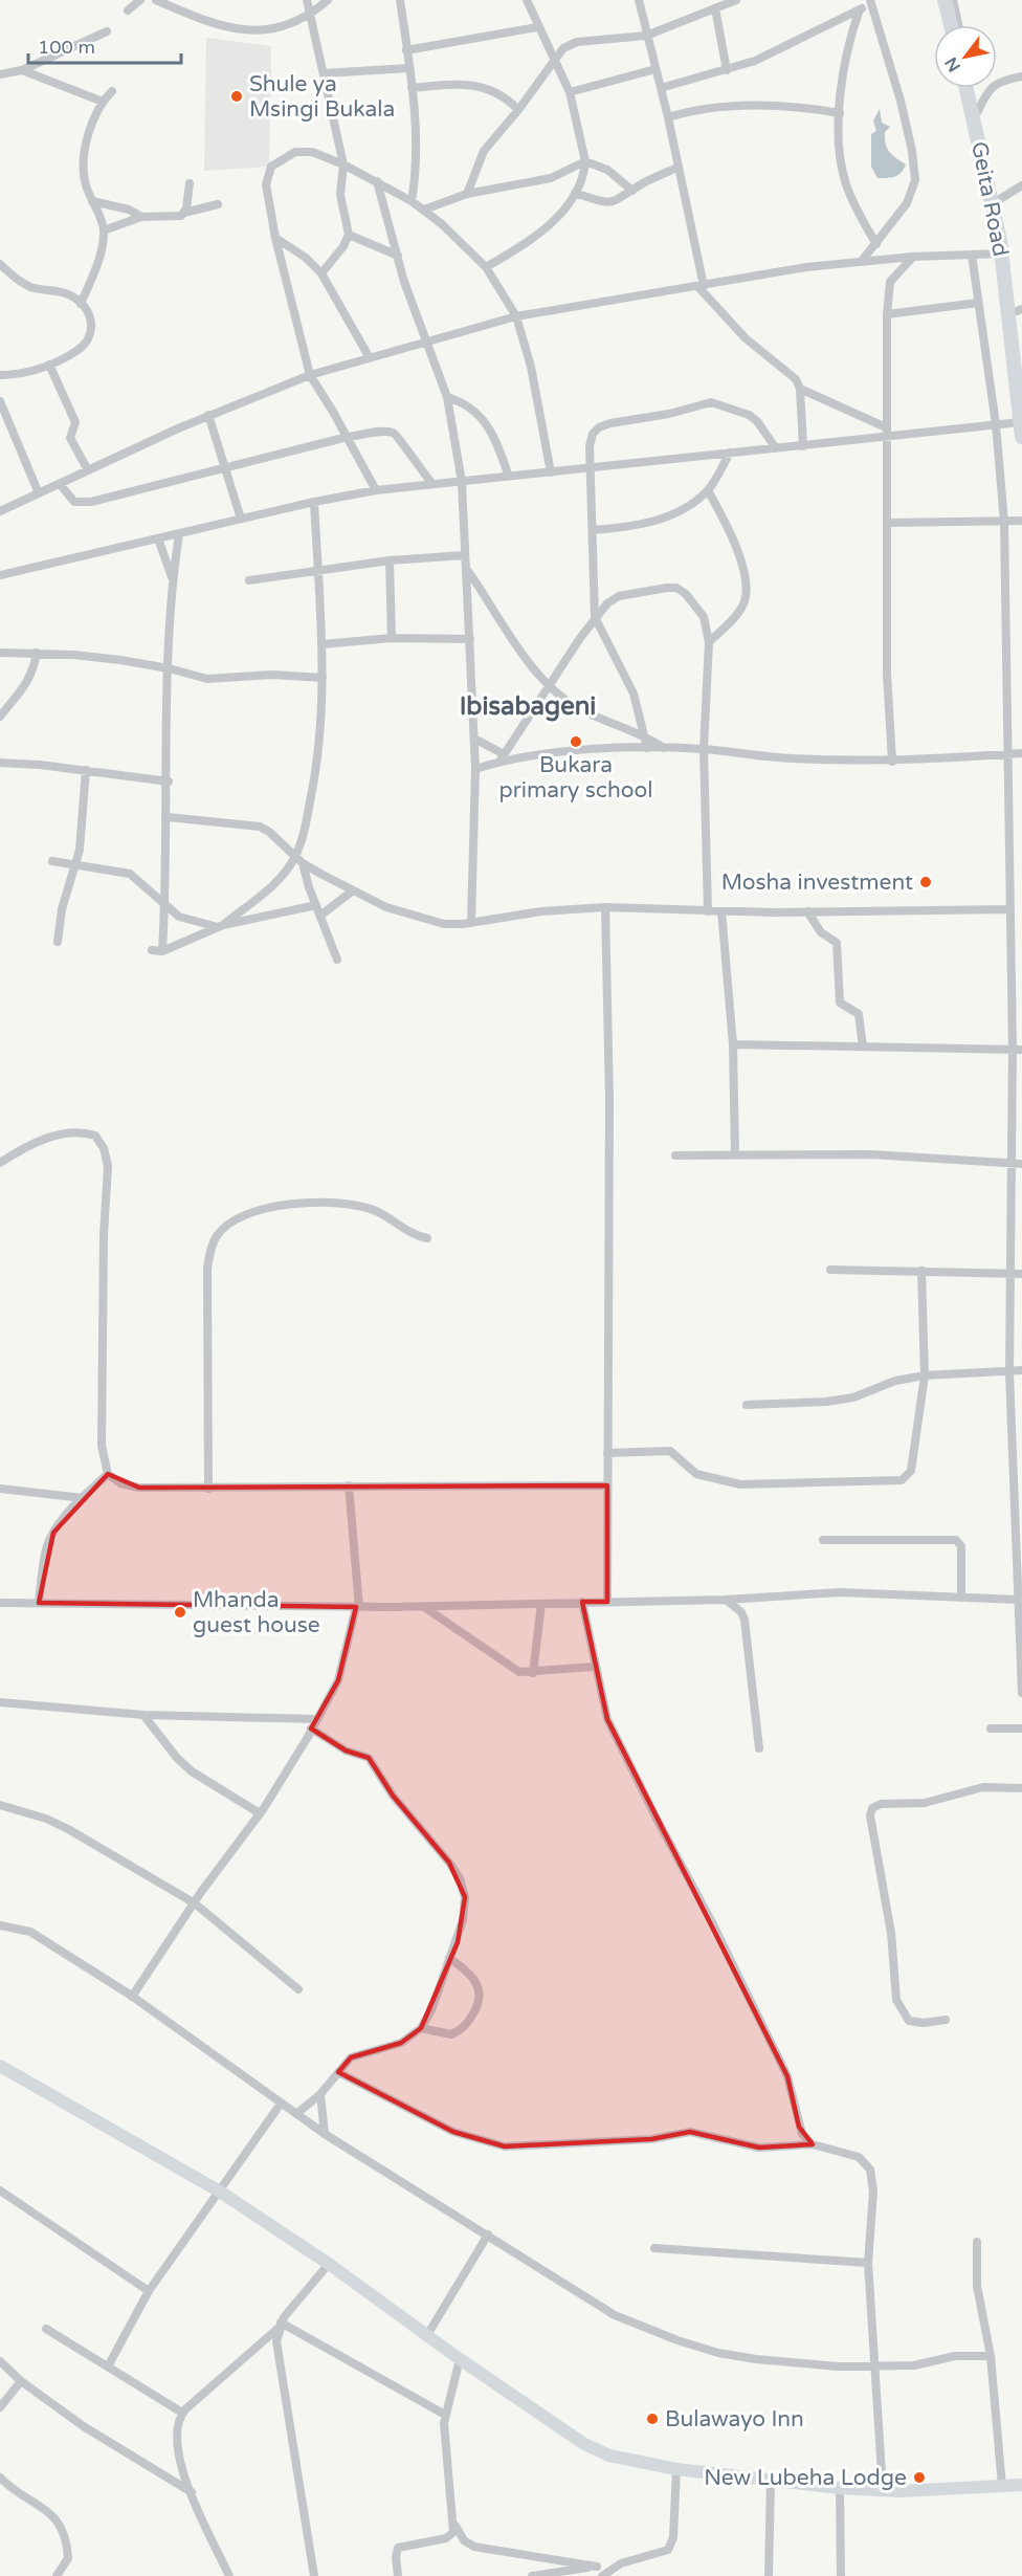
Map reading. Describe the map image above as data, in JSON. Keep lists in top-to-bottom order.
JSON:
{
  "streets": {
    "highway": ["Geita Road"]
  },
  "districts": ["Ibisabageni"],
  "places": [
    "Shule ya Msingi Bukala",
    "Bukara primary school",
    "Mosha investment",
    "Mhanda guest house",
    "Bulawayo Inn",
    "New Lubeha Lodge"
  ],
  "scale_bar": "100 m",
  "north": "bottom left"
}
